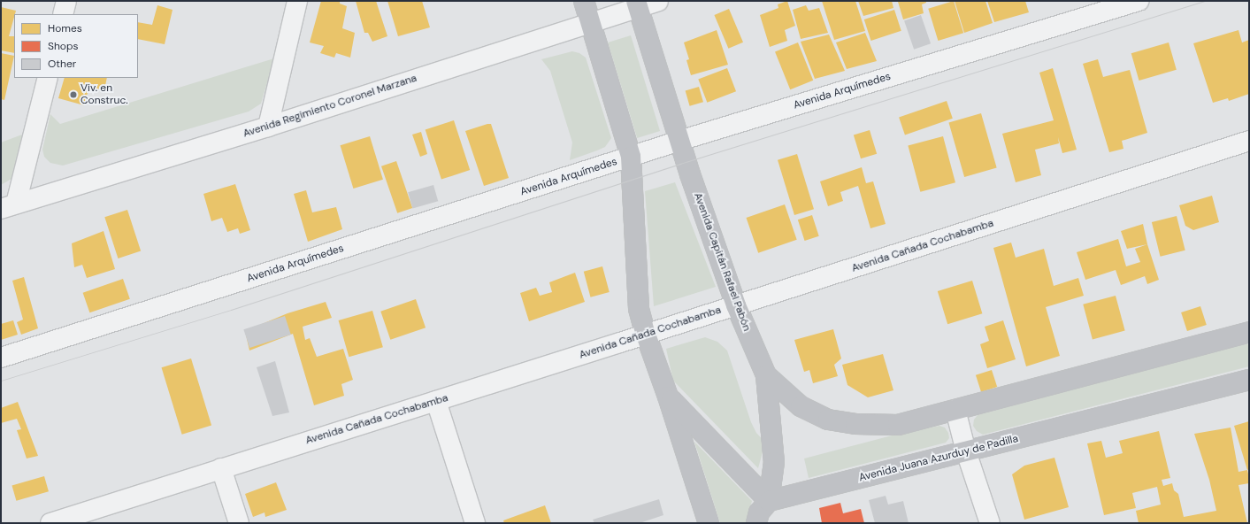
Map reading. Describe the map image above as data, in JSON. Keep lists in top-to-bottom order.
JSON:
{
  "streets": {
    "main road": ["Avenida Capitán Rafael Pabón", "Avenida Juana Azurduy de Padilla"],
    "street": ["Avenida Arquímedes", "Avenida Regimiento Coronel Marzana", "Avenida Cañada Cochabamba"]
  },
  "crossings": [
    ["Avenida Arquímedes", "Avenida Capitán Rafael Pabón"],
    ["Avenida Regimiento Coronel Marzana", "Avenida Capitán Rafael Pabón"],
    ["Avenida Cañada Cochabamba", "Avenida Capitán Rafael Pabón"],
    ["Avenida Capitán Rafael Pabón", "Avenida Juana Azurduy de Padilla"]
  ],
  "places": ["Viv. en Construc."],
  "legend": ["Homes", "Shops", "Other"]
}
